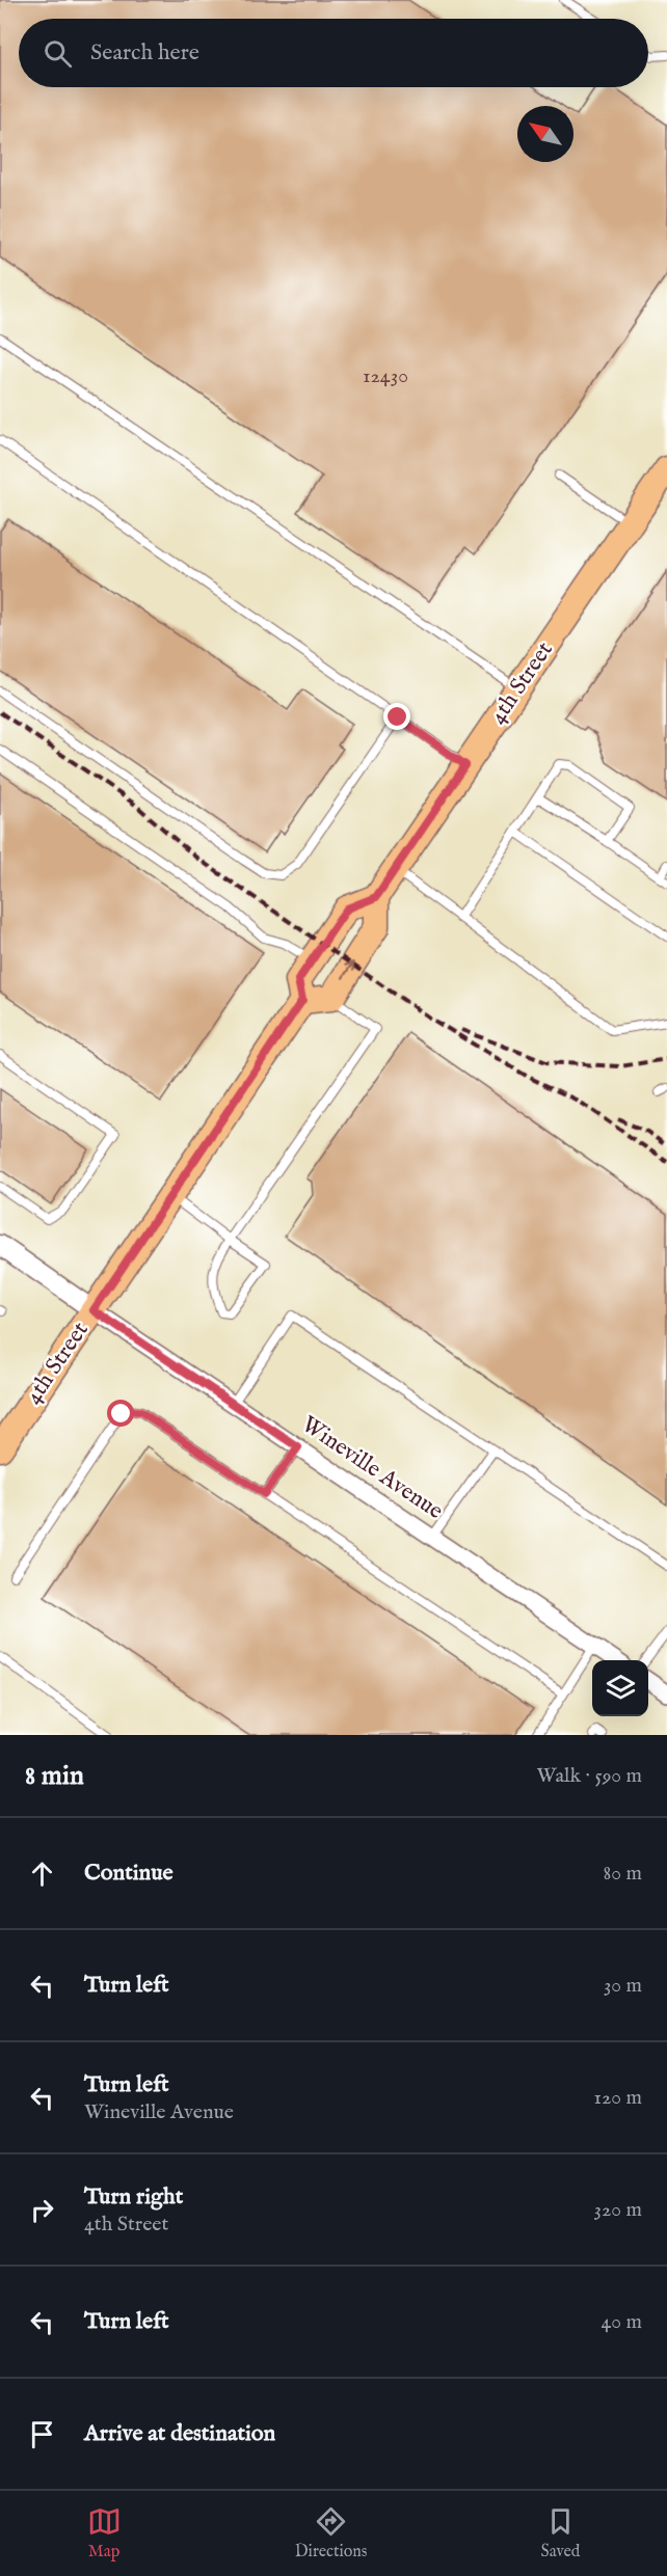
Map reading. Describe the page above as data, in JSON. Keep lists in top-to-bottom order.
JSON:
{
  "streets": {
    "main road": ["4th Street"],
    "street": ["Wineville Avenue"]
  },
  "crossings": [
    ["4th Street", "Wineville Avenue"]
  ],
  "house_numbers": ["12430"],
  "north": "top left",
  "page": {
    "search": "Search here",
    "heading": ["8 min", "Walk · 590 m"],
    "list": [
      ["Continue", "80 m"],
      ["Turn left", "30 m"],
      ["Turn left", "Wineville Avenue", "120 m"],
      ["Turn right", "4th Street", "320 m"],
      ["Turn left", "40 m"],
      "Arrive at destination"
    ],
    "nav": ["Map", "Directions", "Saved"]
  }
}
